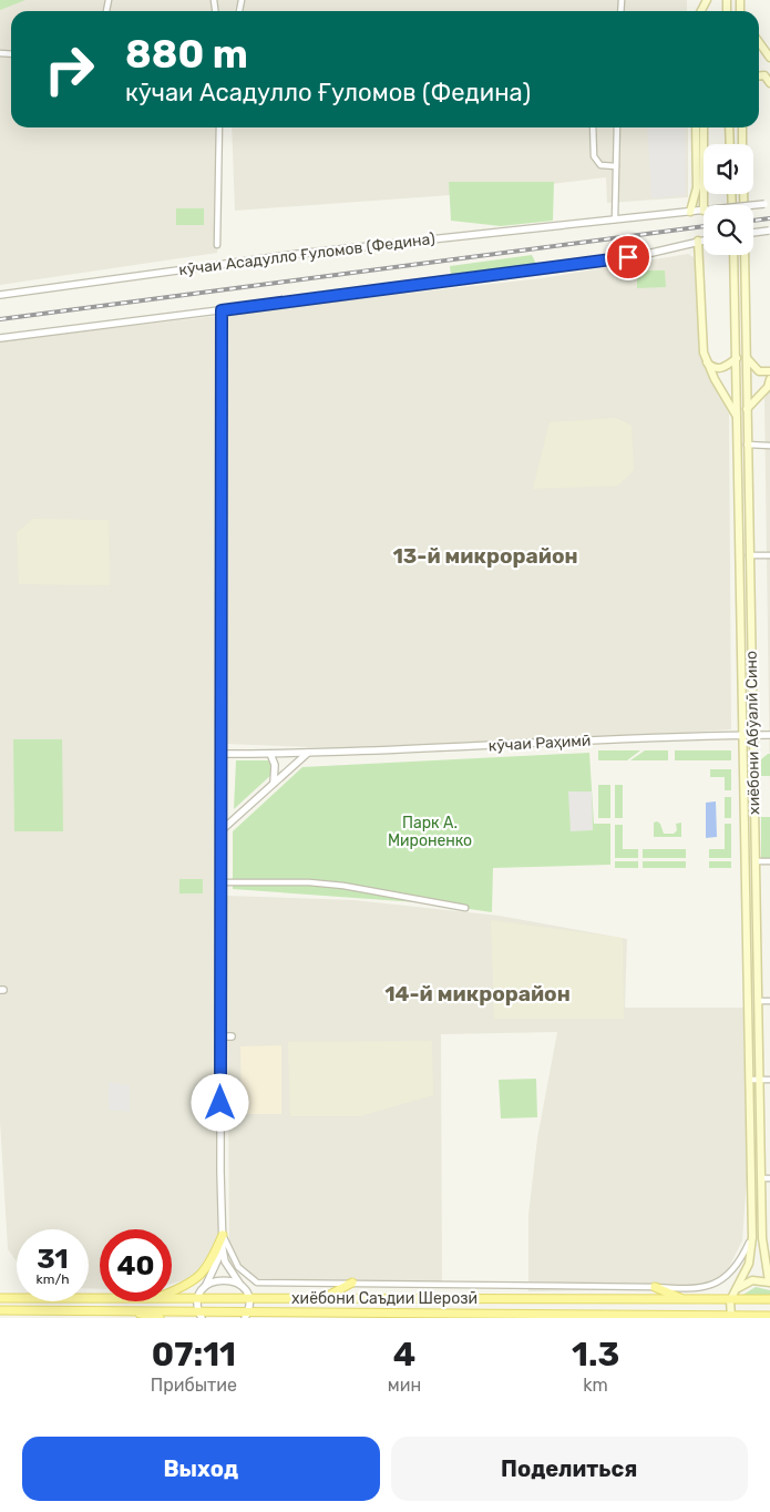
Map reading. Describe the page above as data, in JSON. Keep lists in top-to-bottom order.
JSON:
{
  "streets": {
    "main road": ["хиёбони Абӯалӣ Сино", "хиёбони Саъдии Шерозӣ"],
    "street": ["кӯчаи Асадулло Ғуломов (Федина)", "кӯчаи Раҳимӣ"]
  },
  "crossings": [
    ["хиёбони Абӯалӣ Сино", "кӯчаи Раҳимӣ"],
    ["хиёбони Абӯалӣ Сино", "хиёбони Саъдии Шерозӣ"]
  ],
  "districts": ["13-й микрорайон", "14-й микрорайон"],
  "parks": ["Парк А. Мироненко"],
  "page": {
    "turn": ["880 m", "кӯчаи Асадулло Ғуломов (Федина)"],
    "speed": "31 km/h",
    "limit": "40",
    "eta": [
      "07:11",
      "Прибытие",
      "4",
      "мин",
      "1.3",
      "km"
    ],
    "buttons": ["Выход", "Поделиться"]
  }
}
